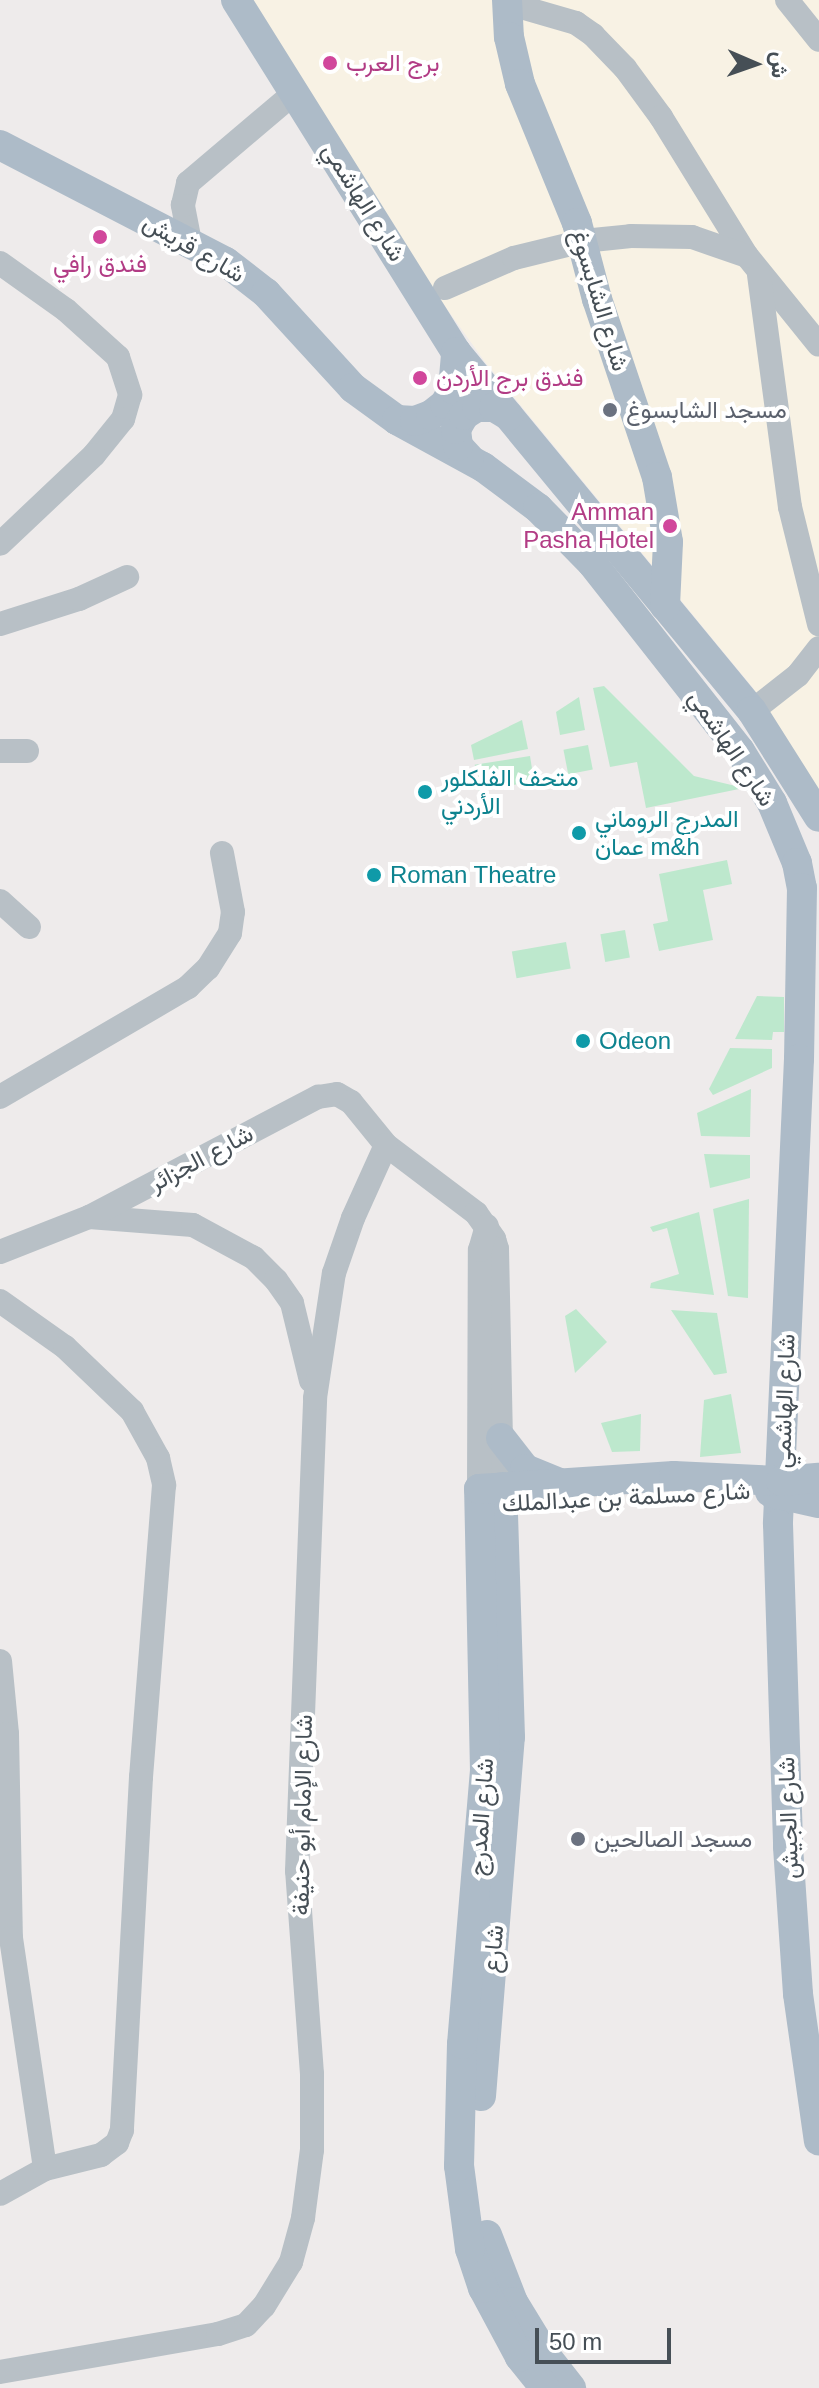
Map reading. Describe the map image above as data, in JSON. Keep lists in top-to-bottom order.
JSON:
{
  "streets": {
    "main road": [
      "شارع الهاشمي",
      "شارع قريش",
      "شارع الشابسوغ",
      "شارع مسلمة بن عبدالملك",
      "شارع المدرج",
      "شارع الجيش"
    ],
    "street": ["شارع الجزائر", "شارع الإمام أبو حنيفة"]
  },
  "crossings": [
    ["شارع الهاشمي", "شارع قريش"],
    ["شارع الهاشمي", "شارع الشابسوغ"],
    ["شارع الهاشمي", "شارع مسلمة بن عبدالملك"],
    ["شارع الهاشمي", "شارع الجيش"],
    ["شارع الجزائر", "شارع الإمام أبو حنيفة"],
    ["شارع مسلمة بن عبدالملك", "شارع المدرج"],
    ["شارع مسلمة بن عبدالملك", "شارع الجيش"]
  ],
  "places": [
    "برج العرب",
    "فندق رافي",
    "فندق برج الأردن",
    "مسجد الشابسوغ",
    "Amman Pasha Hotel",
    "متحف الفلكلور الأردني",
    "المدرج الروماني عمان m&h",
    "Roman Theatre",
    "Odeon",
    "مسجد الصالحين"
  ],
  "scale_bar": "50 m",
  "north": "right"
}
